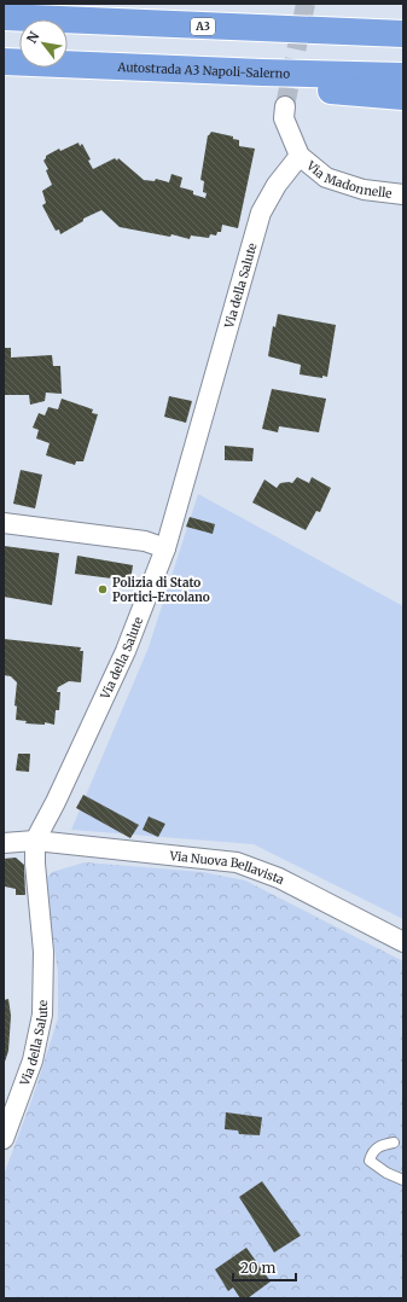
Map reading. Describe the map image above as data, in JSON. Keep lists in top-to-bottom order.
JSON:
{
  "streets": {
    "highway": ["A3", "Autostrada A3 Napoli-Salerno"],
    "street": ["Via Madonnelle", "Via della Salute", "Via Nuova Bellavista"]
  },
  "crossings": [
    ["Via Madonnelle", "Via della Salute"],
    ["Via della Salute", "Via Nuova Bellavista"]
  ],
  "places": ["Polizia di Stato Portici-Ercolano"],
  "scale_bar": "20 m",
  "north": "top left"
}
